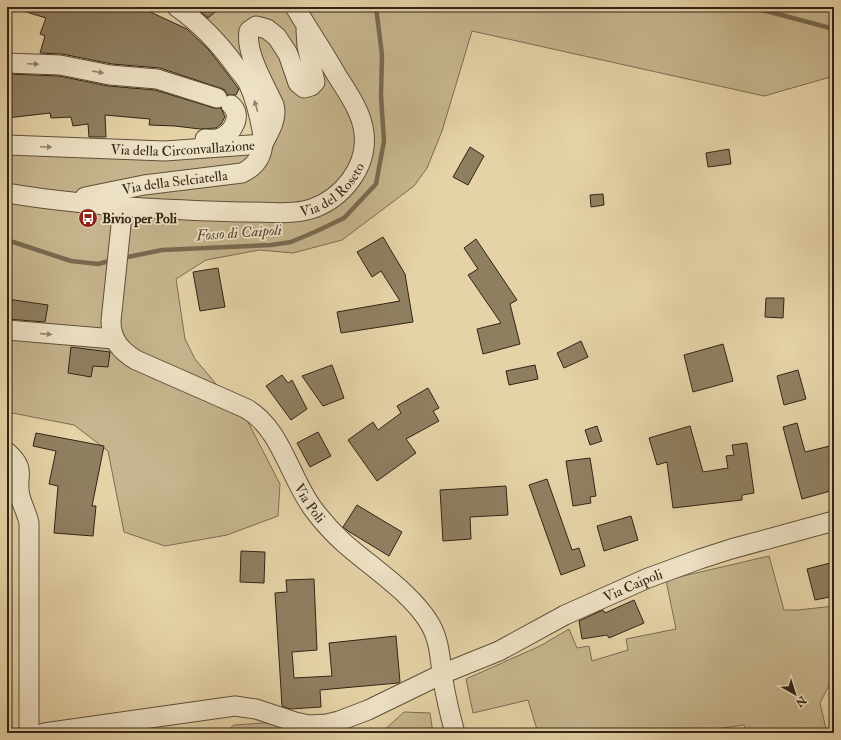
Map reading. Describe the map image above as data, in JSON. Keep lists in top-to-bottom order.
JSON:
{
  "streets": {
    "street": [
      "Via della Circonvallazione",
      "Via della Selciatella",
      "Via del Roseto",
      "Via Poli",
      "Via Caipoli"
    ]
  },
  "crossings": [
    ["Via della Circonvallazione", "Via della Selciatella"],
    ["Via della Selciatella", "Via del Roseto"],
    ["Via Poli", "Via Caipoli"]
  ],
  "water": ["Fosso di Caipoli"],
  "places": {
    "bus stop": ["Bivio per Poli"]
  },
  "north": "bottom right"
}
